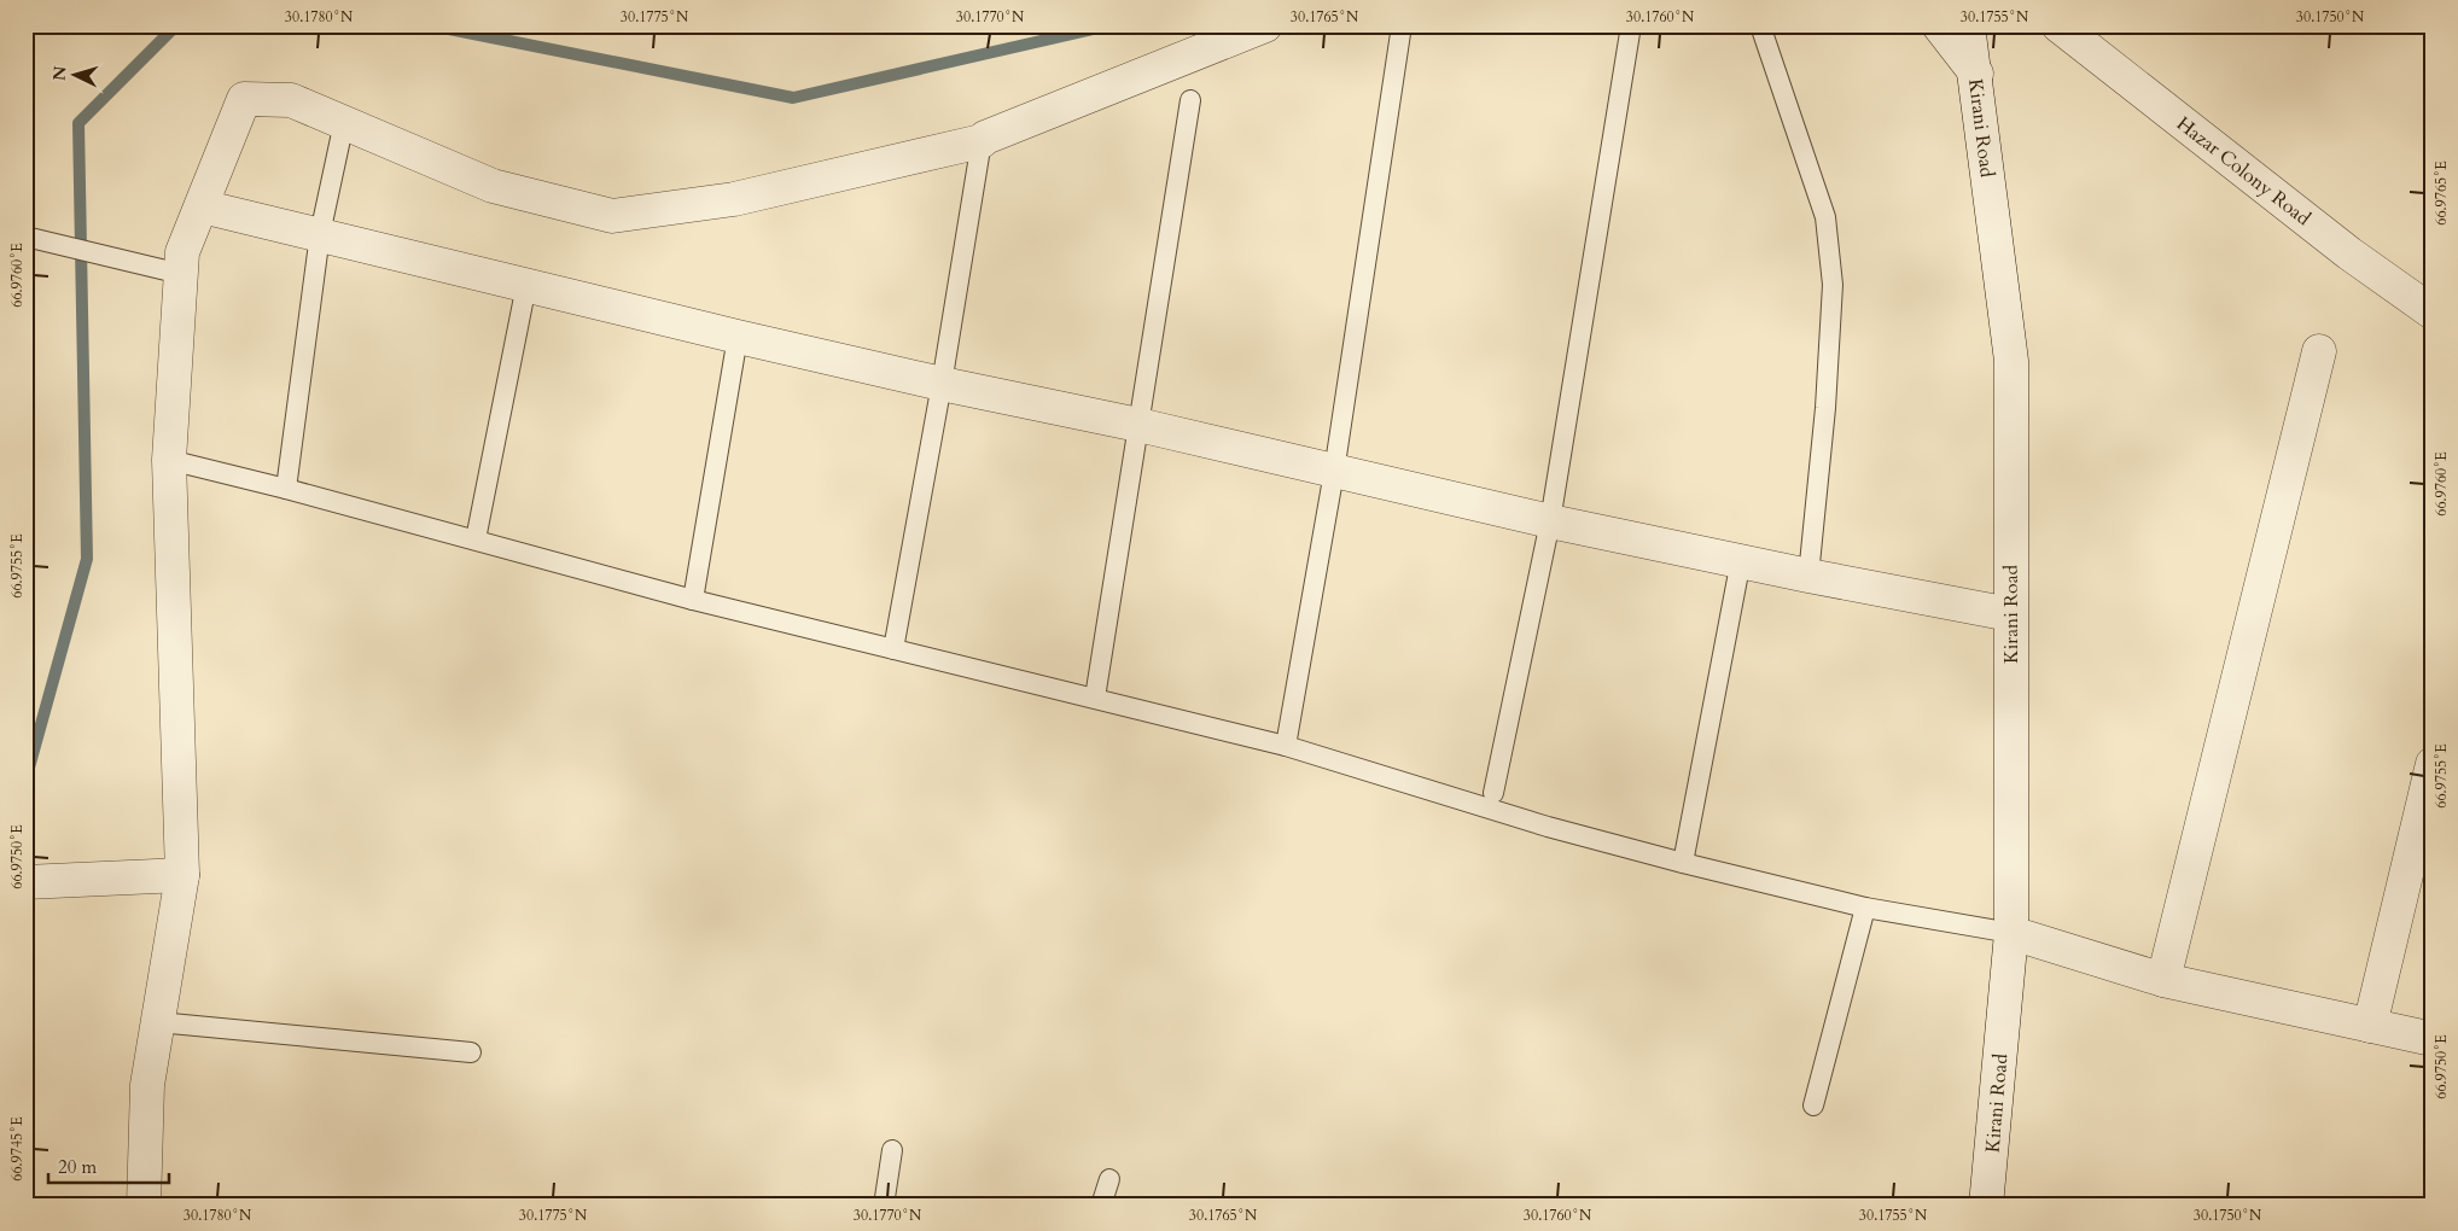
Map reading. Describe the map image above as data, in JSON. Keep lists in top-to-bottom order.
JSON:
{
  "streets": {
    "street": ["Kirani Road", "Hazar Colony Road"]
  },
  "scale_bar": "20 m",
  "north": "left",
  "coordinates": [
    "30.1780°N",
    "30.1775°N",
    "30.1770°N",
    "30.1765°N",
    "30.1760°N",
    "30.1755°N",
    "30.1750°N",
    "66.9765°E",
    "66.9760°E",
    "66.9755°E",
    "66.9750°E",
    "66.9745°E"
  ]
}
